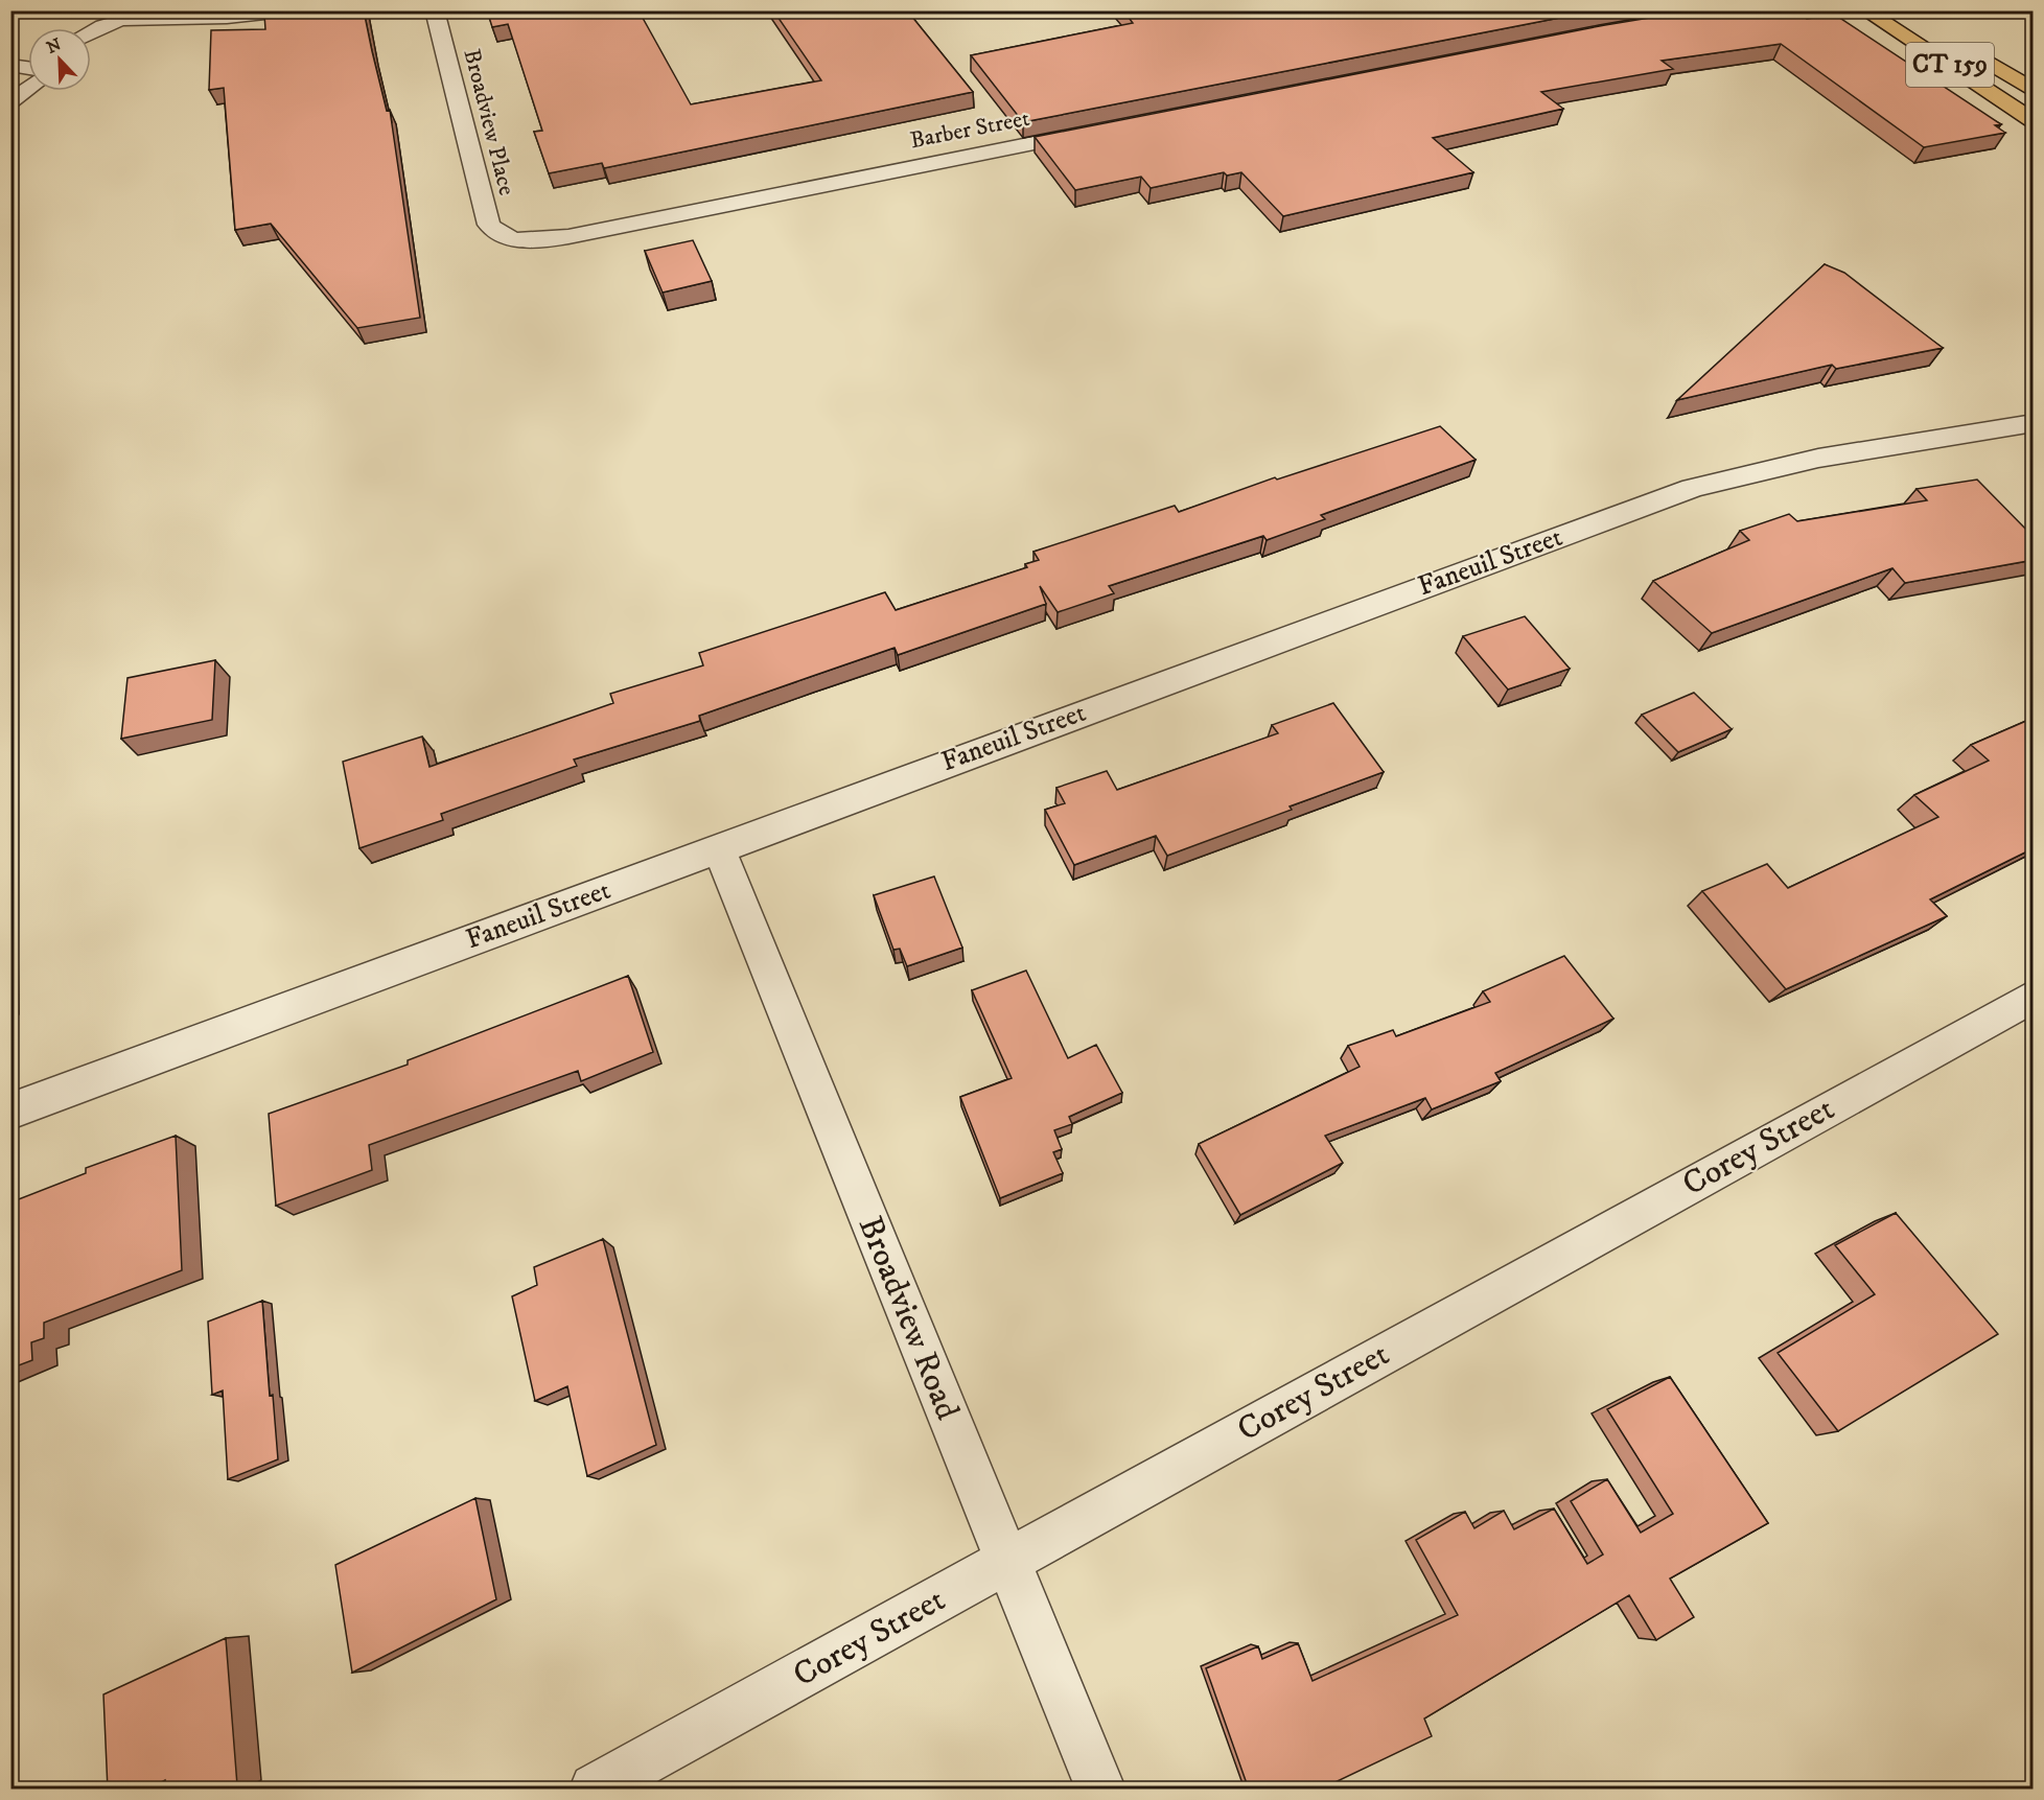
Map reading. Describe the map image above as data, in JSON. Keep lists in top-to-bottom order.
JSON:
{
  "streets": {
    "main road": ["CT 159"],
    "street": [
      "Broadview Place",
      "Barber Street",
      "Faneuil Street",
      "Corey Street",
      "Broadview Road"
    ]
  },
  "crossings": [
    ["Broadview Place", "Barber Street"],
    ["Faneuil Street", "Broadview Road"],
    ["Corey Street", "Broadview Road"]
  ],
  "north": "top left"
}
